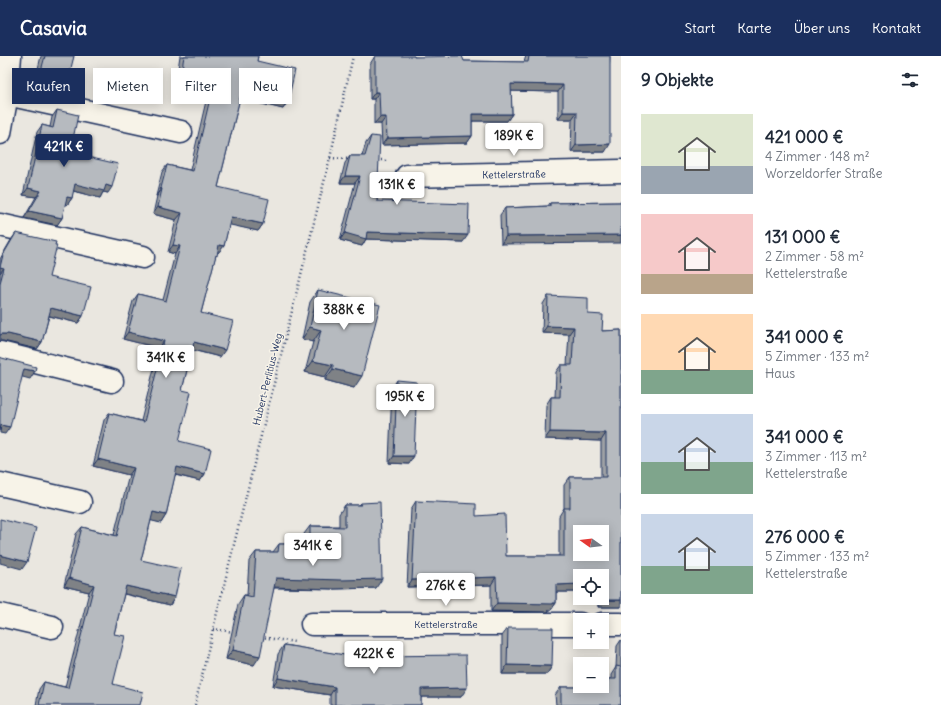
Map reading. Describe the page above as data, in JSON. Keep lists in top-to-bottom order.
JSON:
{
  "streets": {
    "street": ["Kettelerstraße"],
    "path": ["Hubert-Perlitius-Weg"]
  },
  "north": "left",
  "page": {
    "header": "Casavia",
    "nav": [
      "Start",
      "Karte",
      "Über uns",
      "Kontakt"
    ],
    "heading": "9 Objekte",
    "chip": [
      "Kaufen",
      "Mieten",
      "Filter",
      "Neu"
    ],
    "list": [
      {
        "name": "421 000 €",
        "note": "4 Zimmer · 148 m² · Worzeldorfer Straße"
      },
      {
        "name": "131 000 €",
        "note": "2 Zimmer · 58 m² · Kettelerstraße"
      },
      {
        "name": "341 000 €",
        "note": "5 Zimmer · 133 m² · Haus"
      },
      {
        "name": "341 000 €",
        "note": "3 Zimmer · 113 m² · Kettelerstraße"
      },
      {
        "name": "276 000 €",
        "note": "5 Zimmer · 133 m² · Kettelerstraße"
      }
    ],
    "price": [
      "189K €",
      "421K €",
      "131K €",
      "388K €",
      "341K €",
      "195K €",
      "341K €",
      "276K €",
      "422K €"
    ],
    "map_buttons": ["+", "−"]
  }
}
